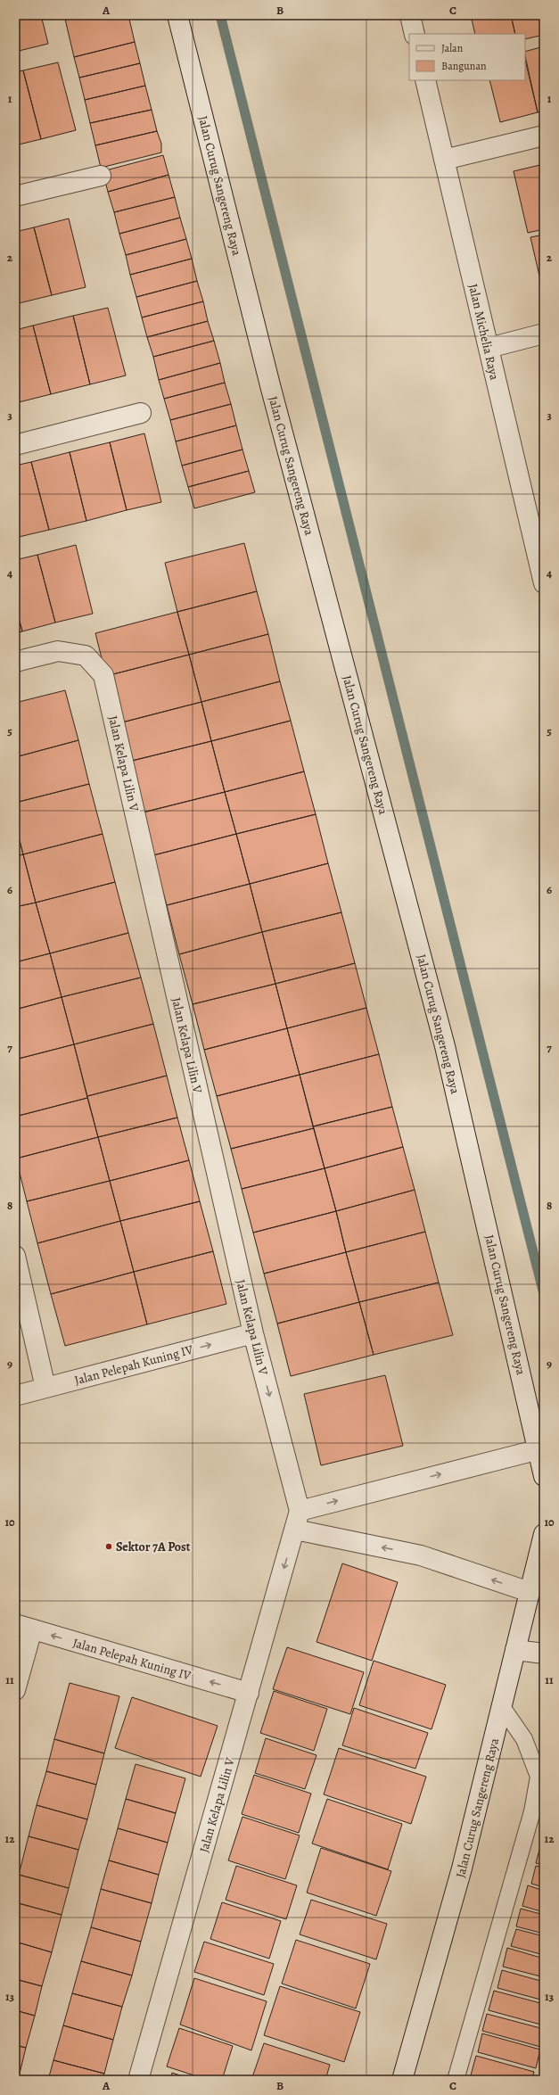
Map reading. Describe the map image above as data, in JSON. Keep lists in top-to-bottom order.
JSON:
{
  "streets": {
    "street": [
      "Jalan Curug Sangereng Raya",
      "Jalan Michelia Raya",
      "Jalan Kelapa Lilin V",
      "Jalan Pelepah Kuning IV"
    ]
  },
  "crossings": [
    ["Jalan Kelapa Lilin V", "Jalan Pelepah Kuning IV"]
  ],
  "places": ["Sektor 7A Post"],
  "legend": ["Jalan", "Bangunan"],
  "grid": {
    "columns": ["A", "B", "C"],
    "rows": [
      "1",
      "2",
      "3",
      "4",
      "5",
      "6",
      "7",
      "8",
      "9",
      "10",
      "11",
      "12",
      "13"
    ]
  }
}
